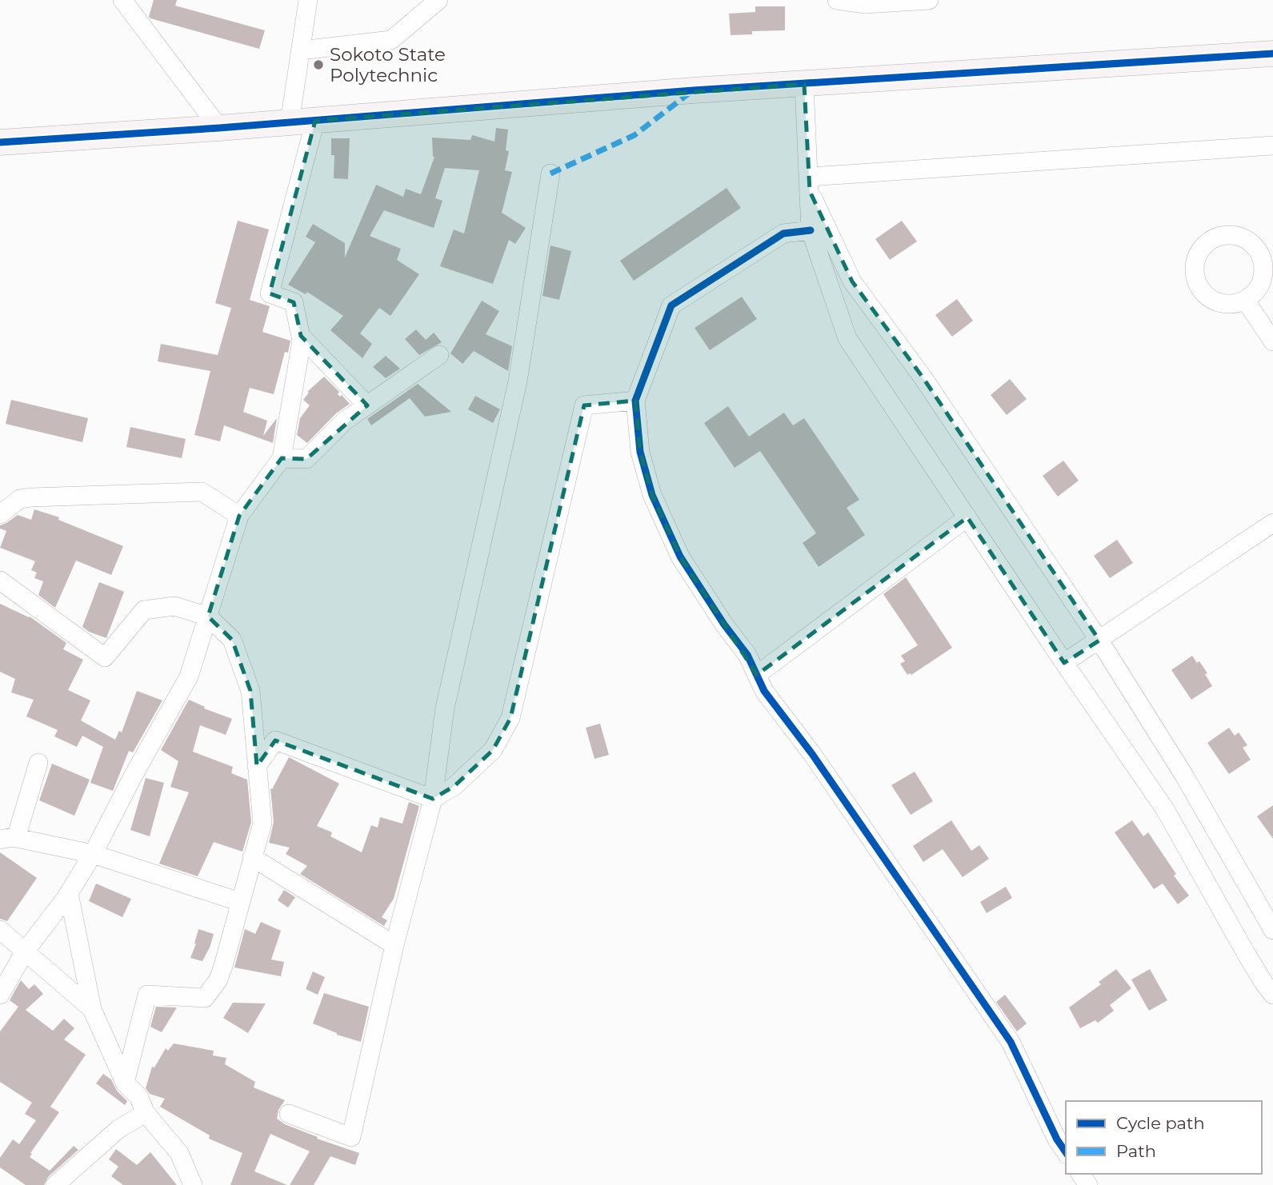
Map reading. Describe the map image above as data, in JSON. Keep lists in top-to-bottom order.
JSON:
{
  "places": ["Sokoto State Polytechnic"],
  "legend": ["Cycle path", "Path"]
}
